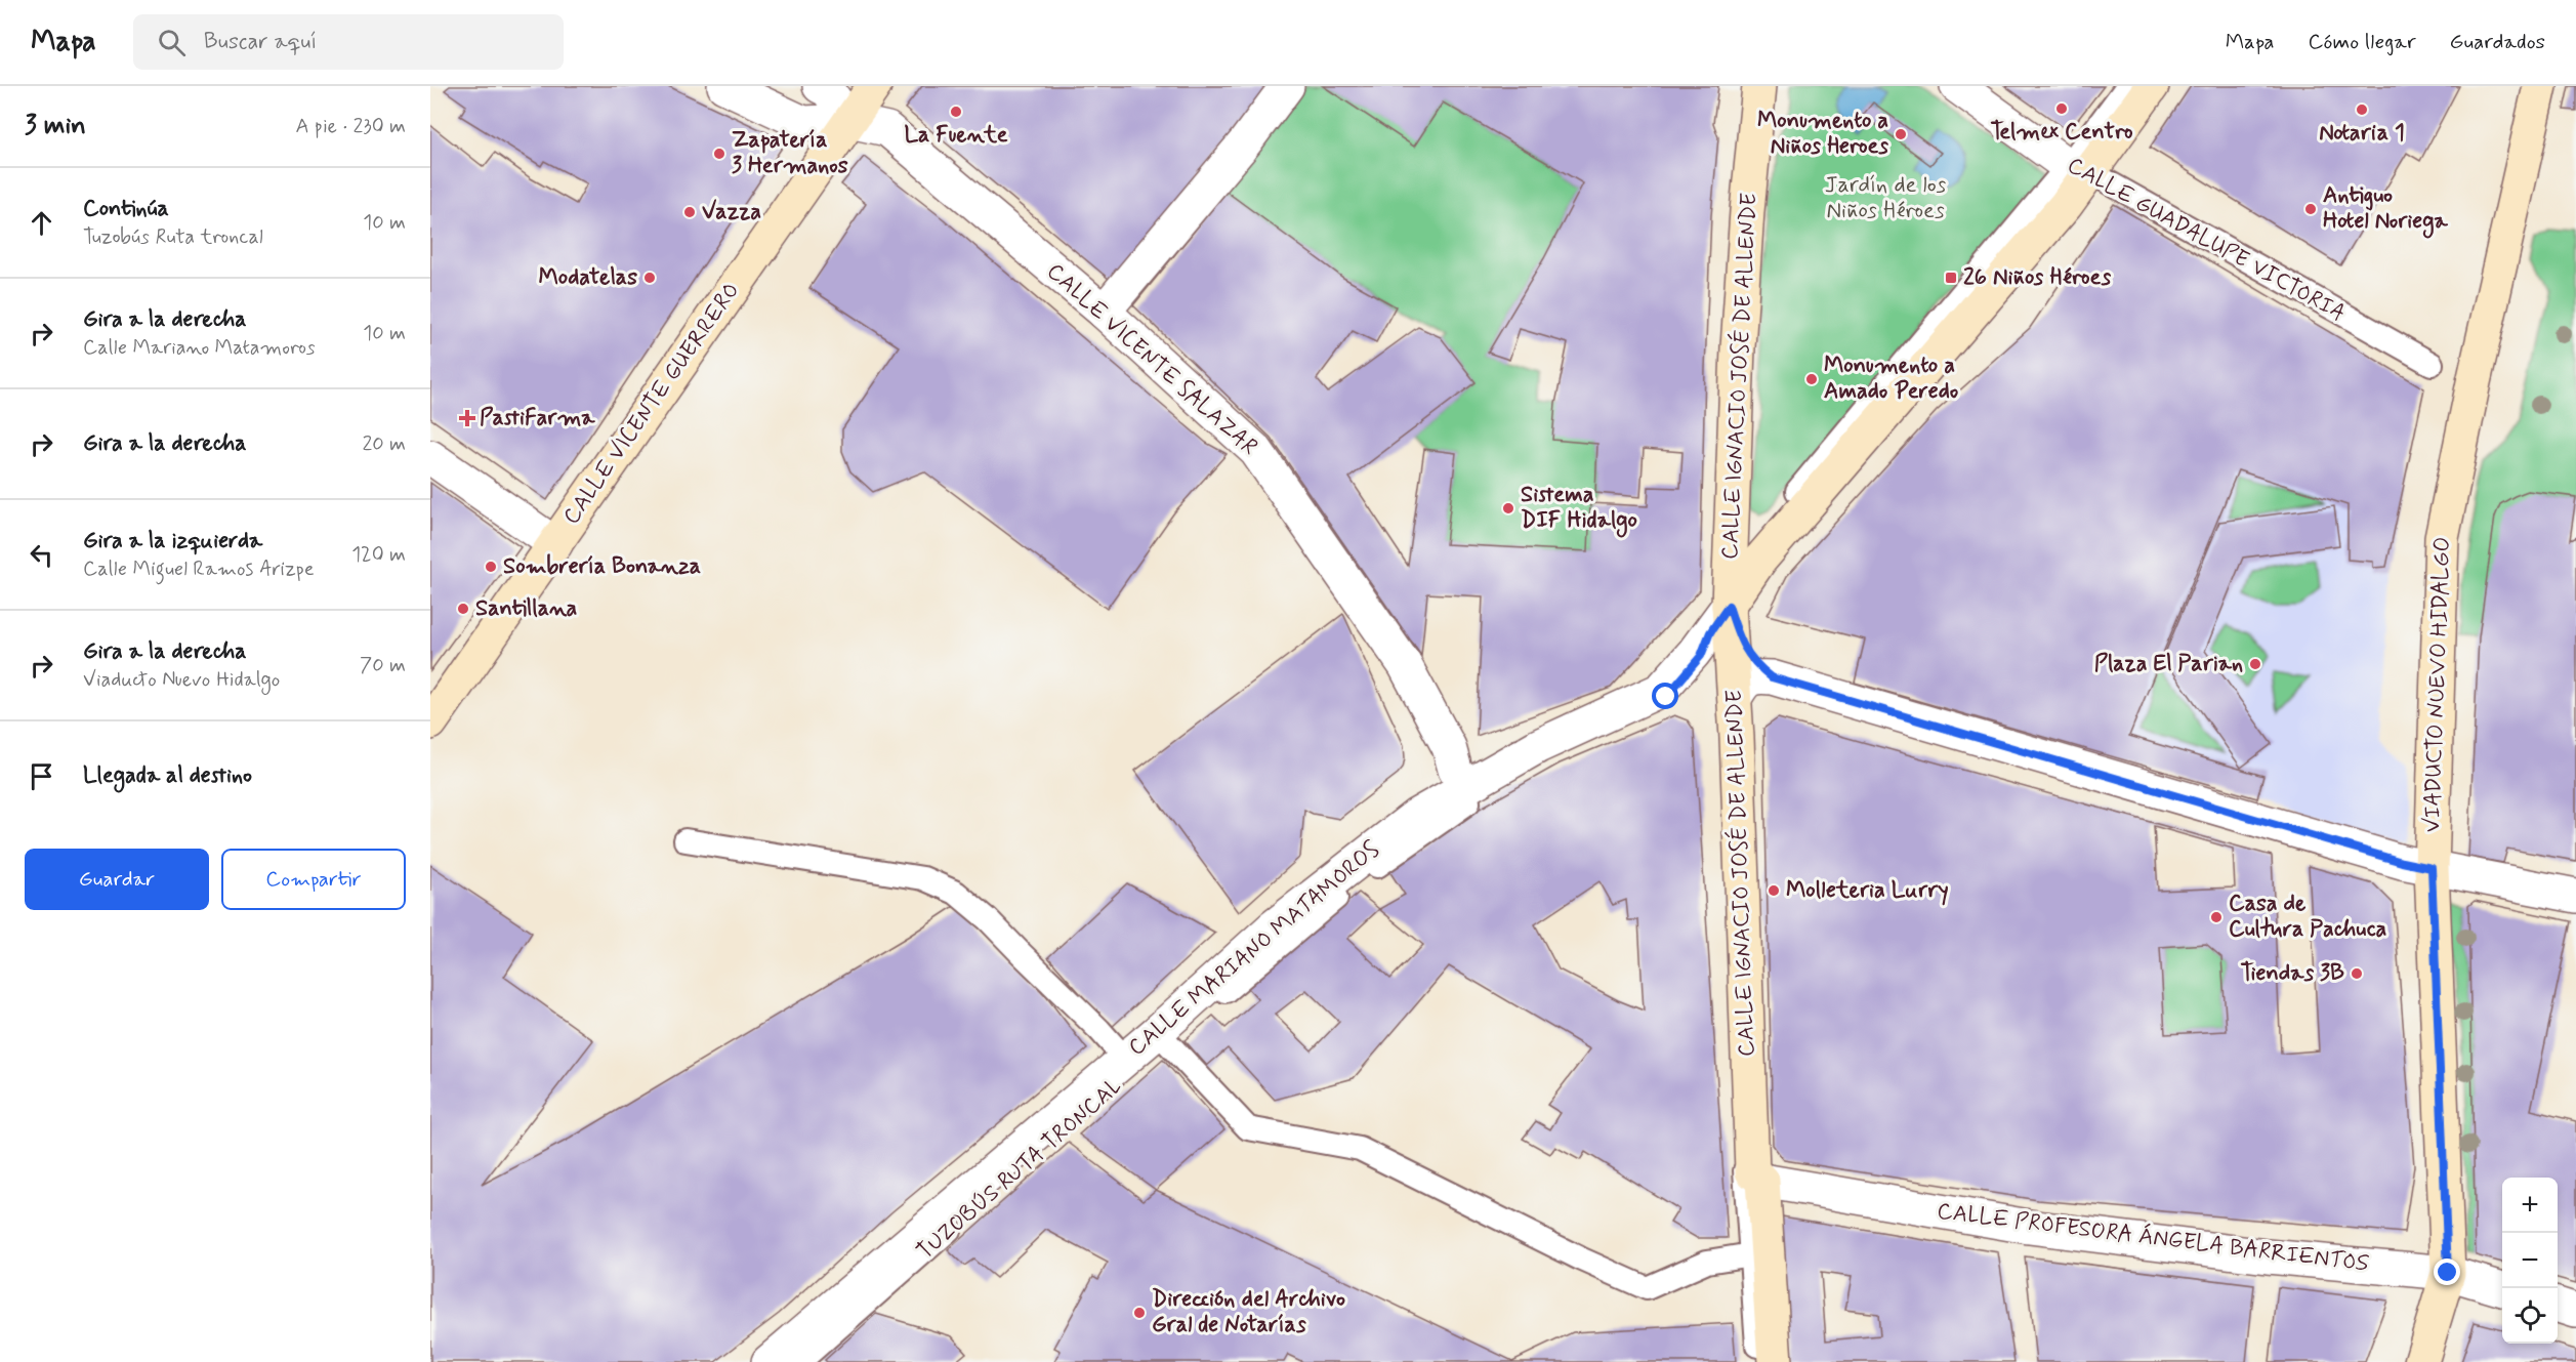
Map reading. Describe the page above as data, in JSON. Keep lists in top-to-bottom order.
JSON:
{
  "streets": {
    "street": [
      "CALLE GUADALUPE VICTORIA",
      "CALLE VICENTE SALAZAR",
      "CALLE IGNACIO JOSÉ DE ALLENDE",
      "CALLE VICENTE GUERRERO",
      "VIADUCTO NUEVO HIDALGO",
      "CALLE MARIANO MATAMOROS",
      "CALLE PROFESORA ÁNGELA BARRIENTOS"
    ],
    "lane": ["TUZOBÚS RUTA TRONCAL"]
  },
  "crossings": [
    ["CALLE GUADALUPE VICTORIA", "CALLE MARIANO MATAMOROS"],
    ["CALLE VICENTE SALAZAR", "CALLE VICENTE GUERRERO"],
    ["CALLE VICENTE SALAZAR", "CALLE MARIANO MATAMOROS"],
    ["CALLE IGNACIO JOSÉ DE ALLENDE", "CALLE MARIANO MATAMOROS"],
    ["CALLE IGNACIO JOSÉ DE ALLENDE", "TUZOBÚS RUTA TRONCAL"],
    ["CALLE IGNACIO JOSÉ DE ALLENDE", "CALLE PROFESORA ÁNGELA BARRIENTOS"],
    ["VIADUCTO NUEVO HIDALGO", "CALLE PROFESORA ÁNGELA BARRIENTOS"],
    ["CALLE MARIANO MATAMOROS", "TUZOBÚS RUTA TRONCAL"]
  ],
  "parks": ["Jardín de los Niños Héroes"],
  "places": {
    "other": [
      "Telmex Centro",
      "Notaria 1",
      "La Fuente",
      "Monumento a Niños Heroes",
      "Zapatería 3 Hermanos",
      "Antiguo Hotel Noriega",
      "Vazza",
      "Modatelas",
      "Monumento a Amado Peredo",
      "Sistema DIF Hidalgo",
      "Sombrería Bonanza",
      "Santillana",
      "Plaza El Parian",
      "Molleteria Lurry",
      "Casa de Cultura Pachuca",
      "Tiendas 3B",
      "Dirección del Archivo Gral de Notarías"
    ],
    "transit": ["26 Niños Héroes"],
    "health": ["PastiFarma"]
  },
  "page": {
    "header": "Mapa",
    "search": "Buscar aquí",
    "nav": ["Mapa", "Cómo llegar", "Guardados"],
    "heading": ["3 min", "A pie · 230 m"],
    "list": [
      ["Continúa", "Tuzobús Ruta troncal", "10 m"],
      ["Gira a la derecha", "Calle Mariano Matamoros", "10 m"],
      ["Gira a la derecha", "20 m"],
      ["Gira a la izquierda", "Calle Miguel Ramos Arizpe", "120 m"],
      ["Gira a la derecha", "Viaducto Nuevo Hidalgo", "70 m"],
      "Llegada al destino"
    ],
    "buttons": ["Guardar", "Compartir"],
    "map_buttons": ["+", "−"]
  }
}
